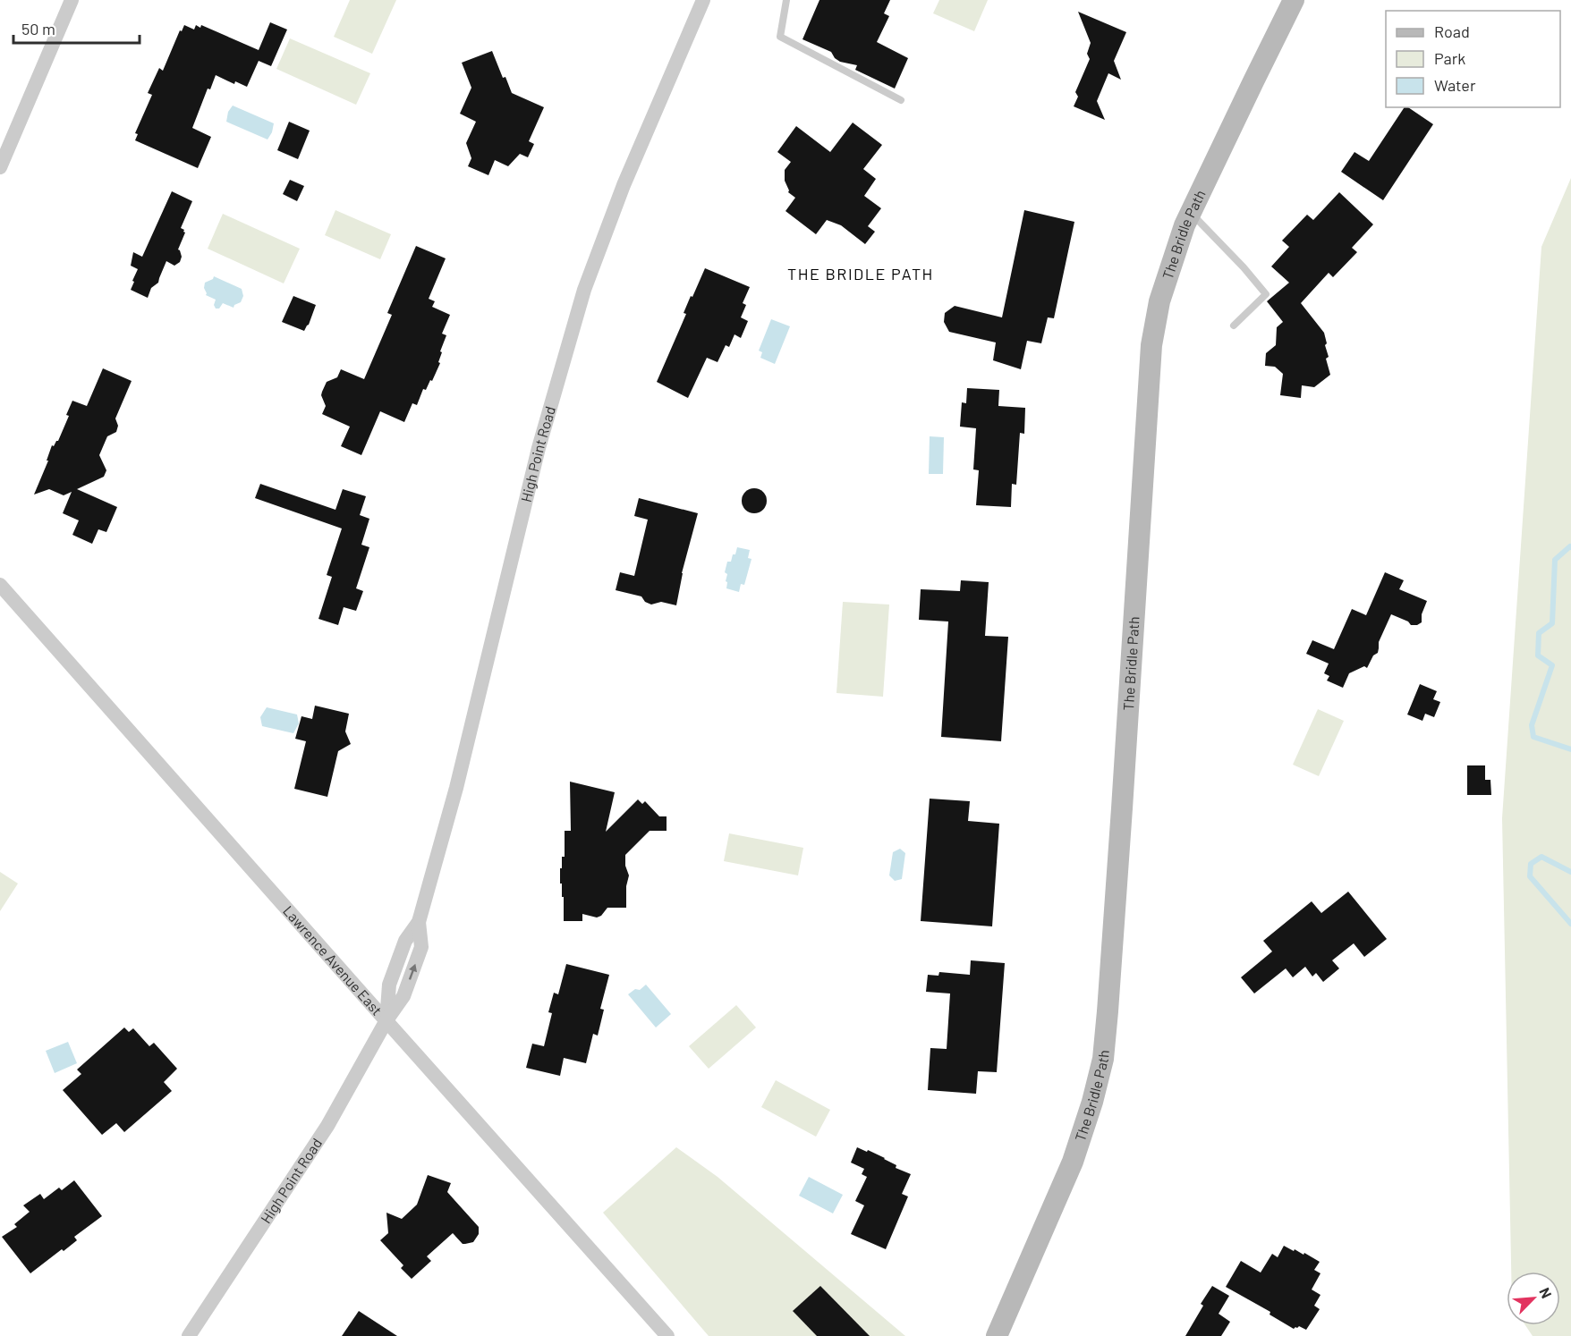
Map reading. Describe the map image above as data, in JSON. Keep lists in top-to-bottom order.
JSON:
{
  "streets": {
    "street": ["The Bridle Path", "High Point Road", "Lawrence Avenue East"]
  },
  "crossings": [
    ["High Point Road", "Lawrence Avenue East"]
  ],
  "districts": ["THE BRIDLE PATH"],
  "legend": ["Road", "Park", "Water"],
  "scale_bar": "50 m",
  "north": "top right"
}
